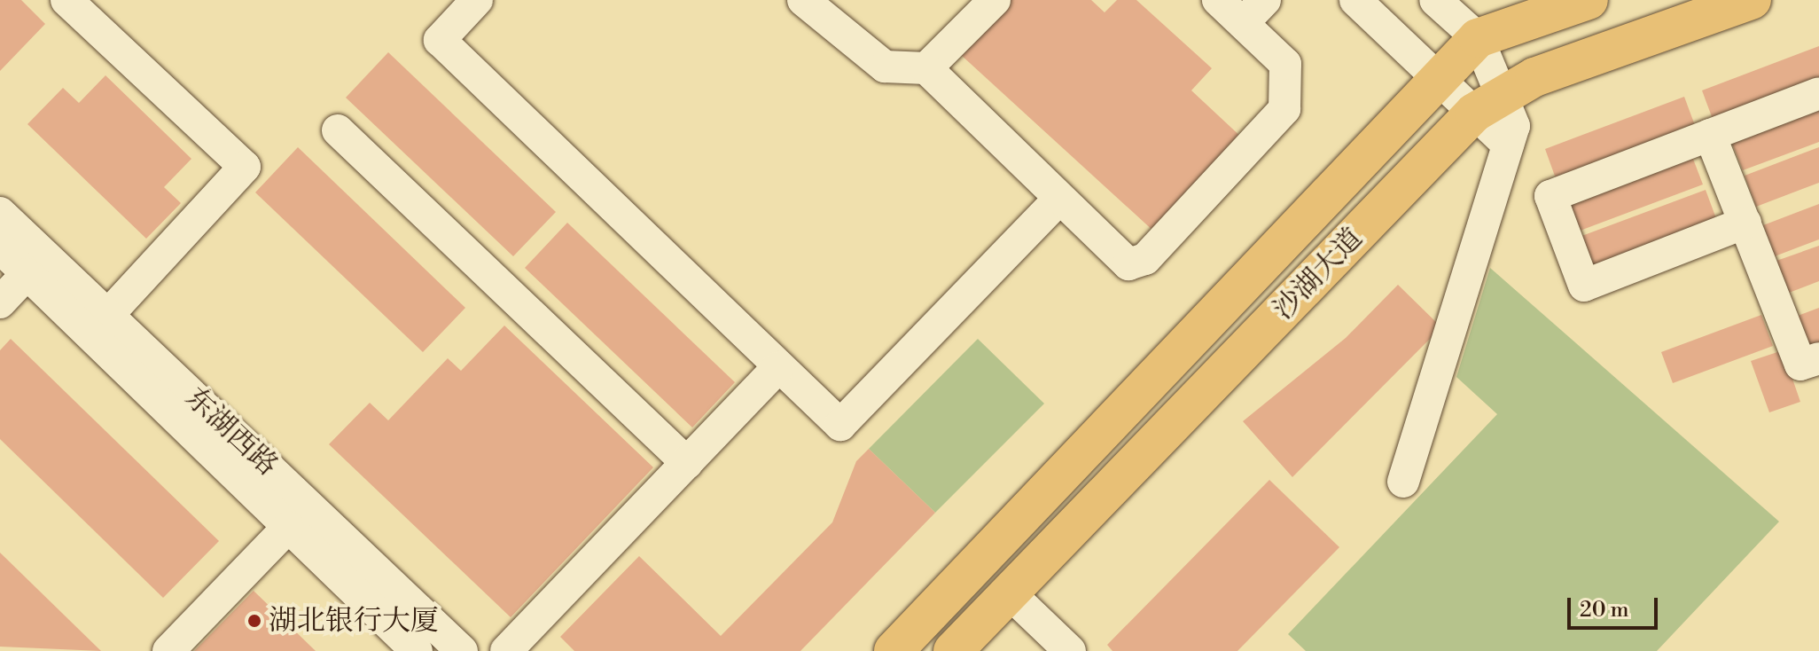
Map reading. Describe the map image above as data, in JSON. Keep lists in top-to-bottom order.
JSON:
{
  "streets": {
    "main road": ["沙湖大道"],
    "street": ["东湖西路"]
  },
  "places": ["湖北银行大厦"],
  "scale_bar": "20 m"
}
